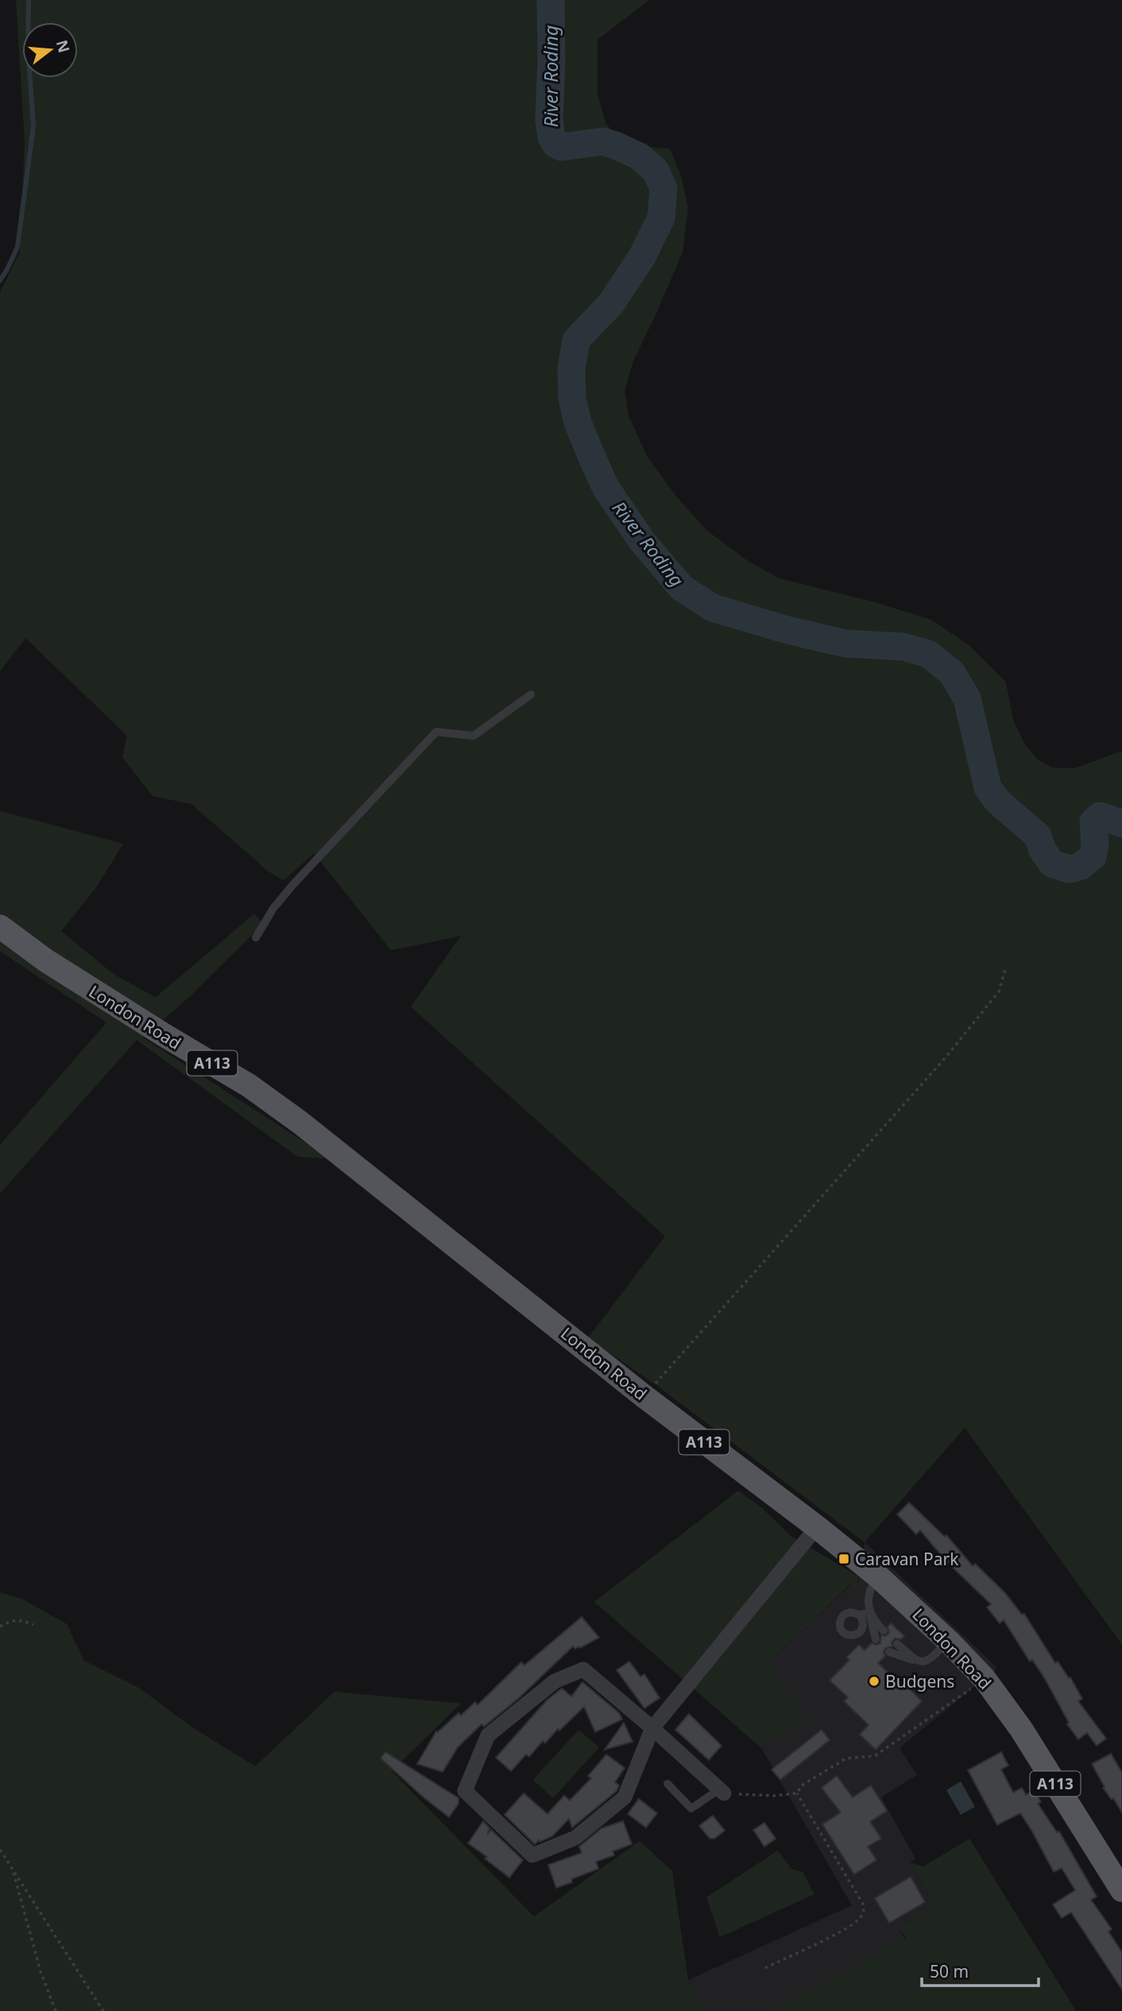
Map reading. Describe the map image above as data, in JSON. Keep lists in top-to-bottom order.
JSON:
{
  "streets": {
    "main road": ["London Road", "A113"]
  },
  "water": ["River Roding"],
  "places": {
    "transit": ["Caravan Park"],
    "other": ["Budgens"]
  },
  "scale_bar": "50 m",
  "north": "right"
}
